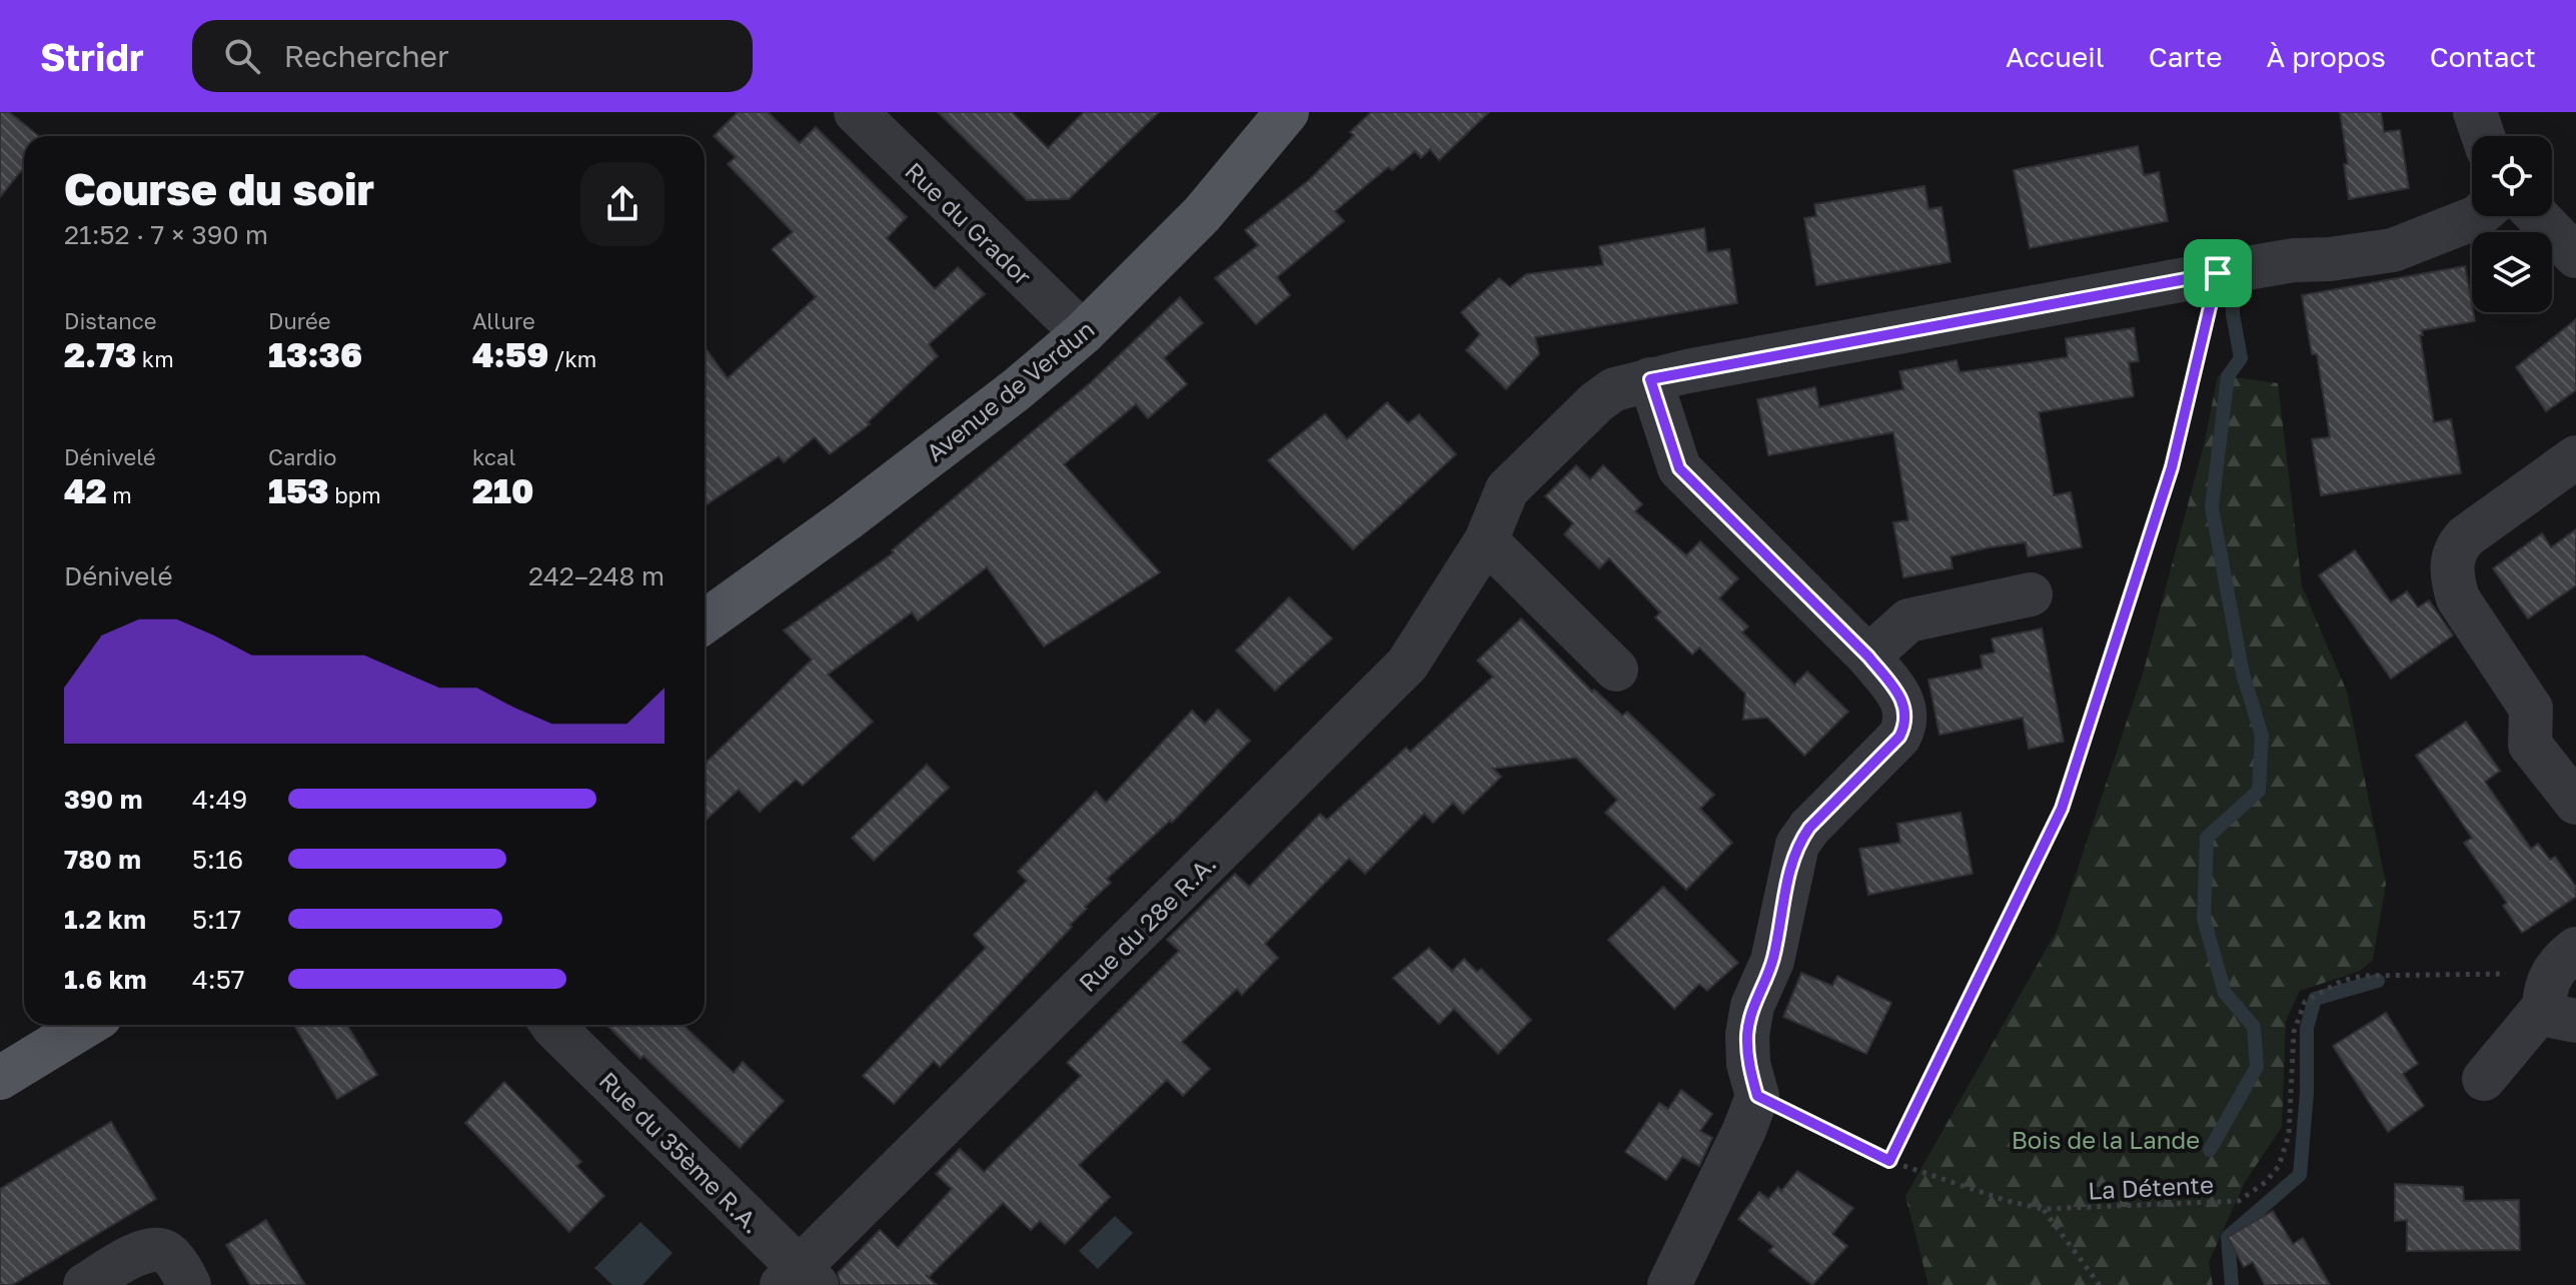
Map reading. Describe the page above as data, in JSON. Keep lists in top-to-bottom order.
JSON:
{
  "streets": {
    "main road": ["Avenue de Verdun"],
    "street": ["Rue du Grador", "Rue du 28e R.A.", "Rue du 35ème R.A."],
    "path": ["La Détente"]
  },
  "crossings": [
    ["Rue du Grador", "Avenue de Verdun"],
    ["Rue du 28e R.A.", "Rue du 35ème R.A."]
  ],
  "parks": ["Bois de la Lande"],
  "page": {
    "header": "Stridr",
    "search": "Rechercher",
    "nav": [
      "Accueil",
      "Carte",
      "À propos",
      "Contact"
    ],
    "heading": ["Course du soir", "21:52 · 7 × 390 m"],
    "stats": [
      ["Distance", "2.73 km"],
      ["Durée", "13:36"],
      ["Allure", "4:59 /km"],
      ["Dénivelé", "42 m"],
      ["Cardio", "153 bpm"],
      ["kcal", "210"]
    ],
    "chart": ["Dénivelé", "242–248 m"],
    "list": [
      {
        "name": "390 m",
        "note": "4:49"
      },
      {
        "name": "780 m",
        "note": "5:16"
      },
      {
        "name": "1.2 km",
        "note": "5:17"
      },
      {
        "name": "1.6 km",
        "note": "4:57"
      }
    ]
  }
}
